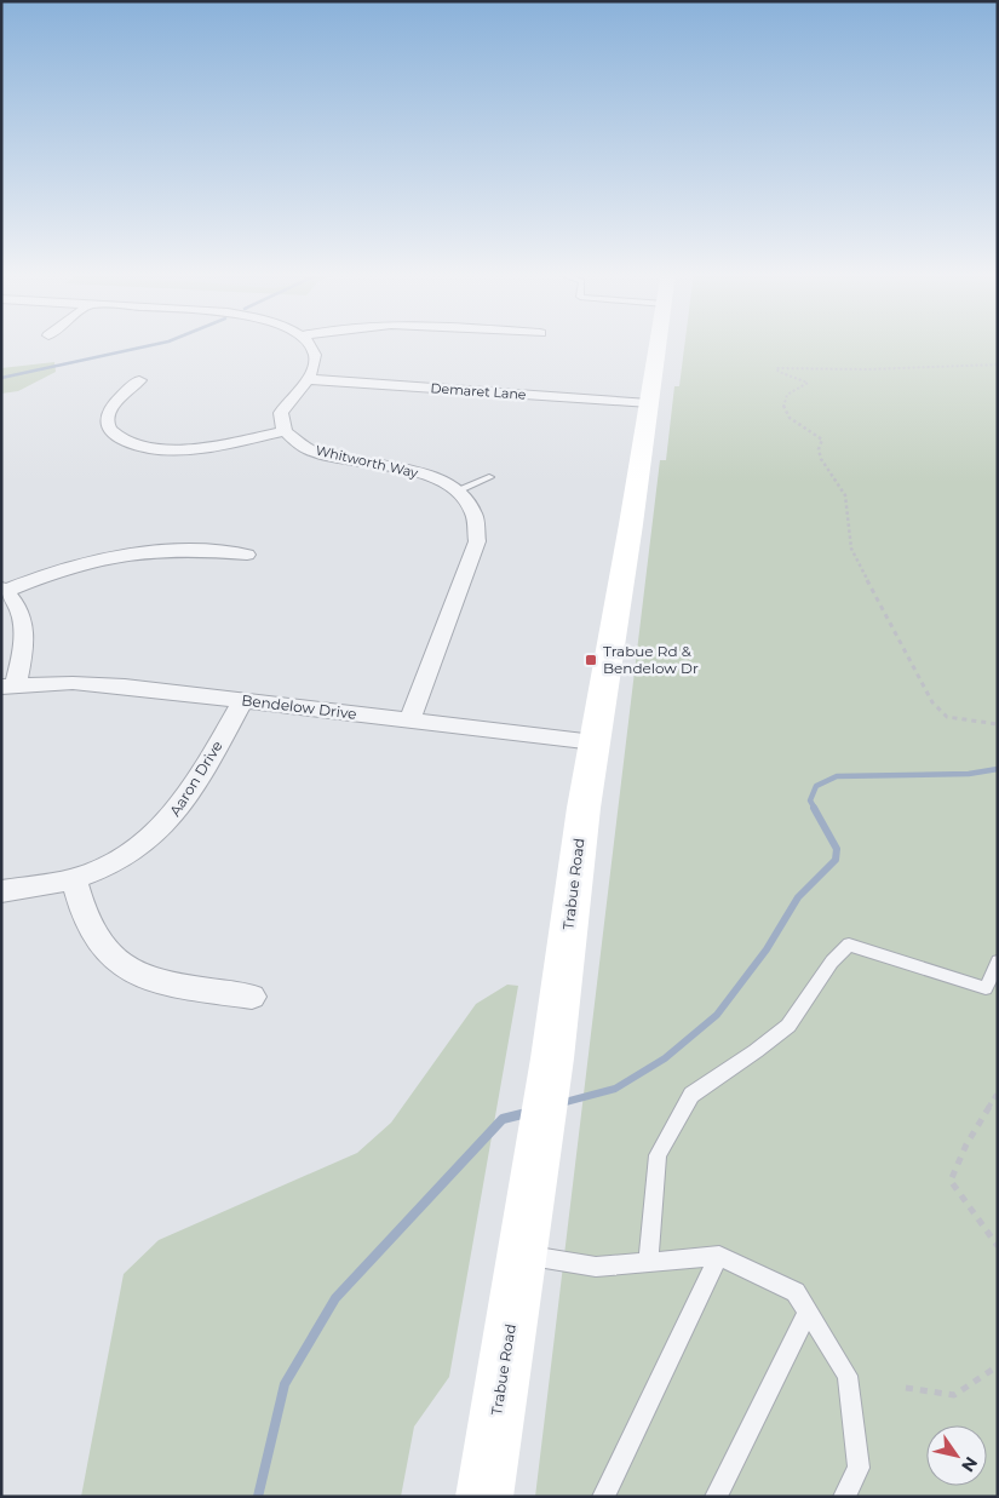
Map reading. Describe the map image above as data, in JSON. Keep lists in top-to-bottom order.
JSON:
{
  "streets": {
    "main road": ["Trabue Road"],
    "street": [
      "Demaret Lane",
      "Whitworth Way",
      "Bendelow Drive",
      "Aaron Drive"
    ]
  },
  "crossings": [
    ["Demaret Lane", "Trabue Road"],
    ["Whitworth Way", "Bendelow Drive"],
    ["Bendelow Drive", "Aaron Drive"],
    ["Bendelow Drive", "Trabue Road"]
  ],
  "places": {
    "transit": ["Trabue Rd & Bendelow Dr"]
  },
  "north": "bottom right"
}
